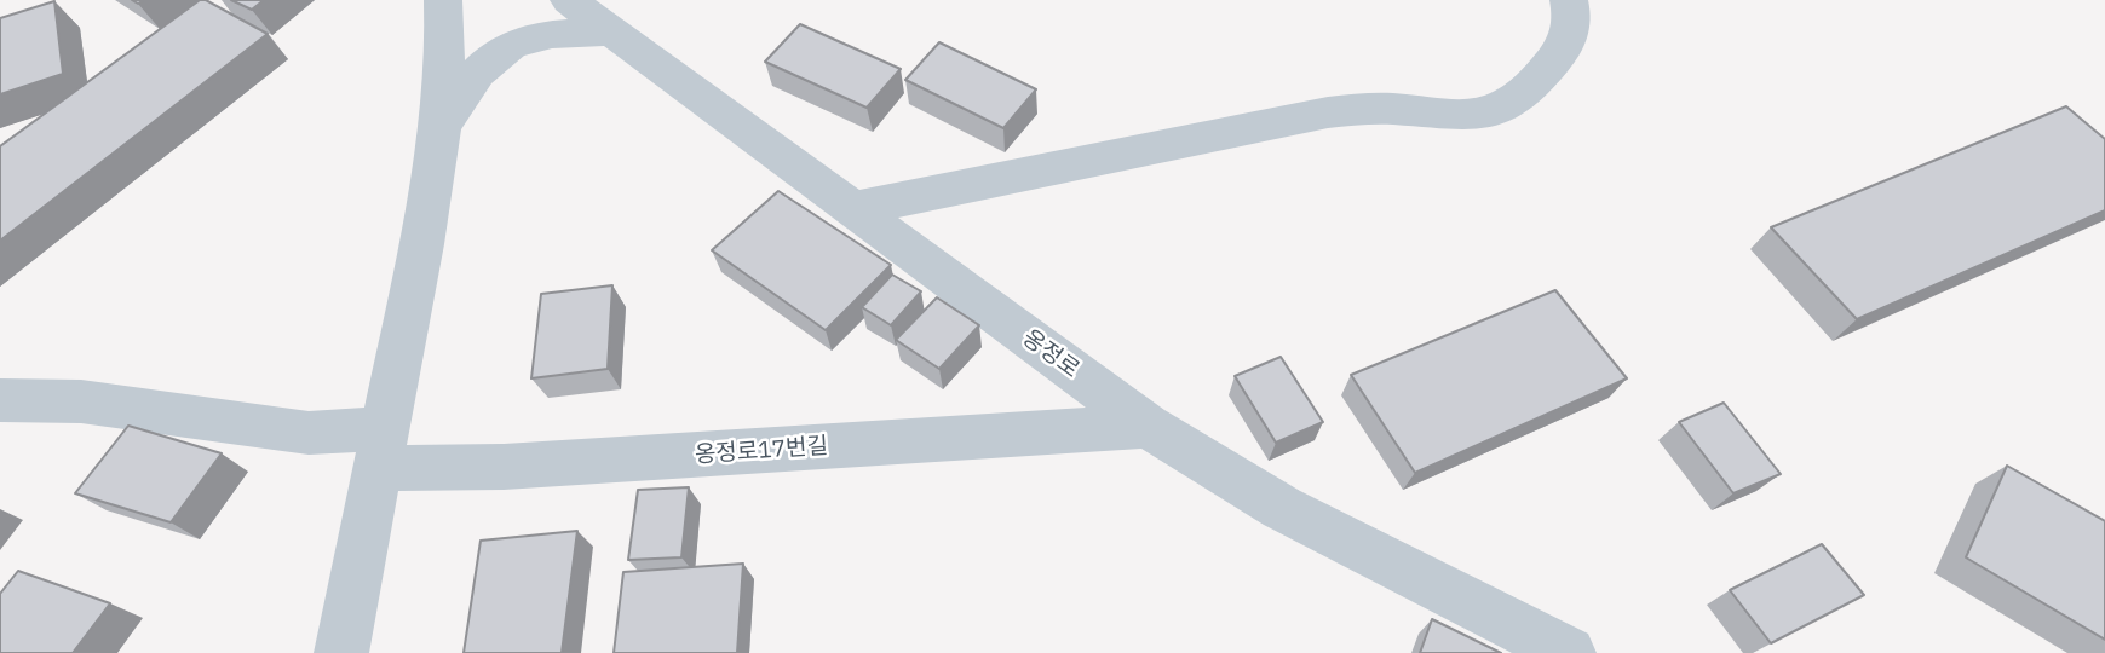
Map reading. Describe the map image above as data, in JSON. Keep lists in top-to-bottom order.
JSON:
{
  "streets": {
    "street": ["옹정로", "옹정로17번길"]
  },
  "crossings": [
    ["옹정로", "옹정로17번길"]
  ]
}
